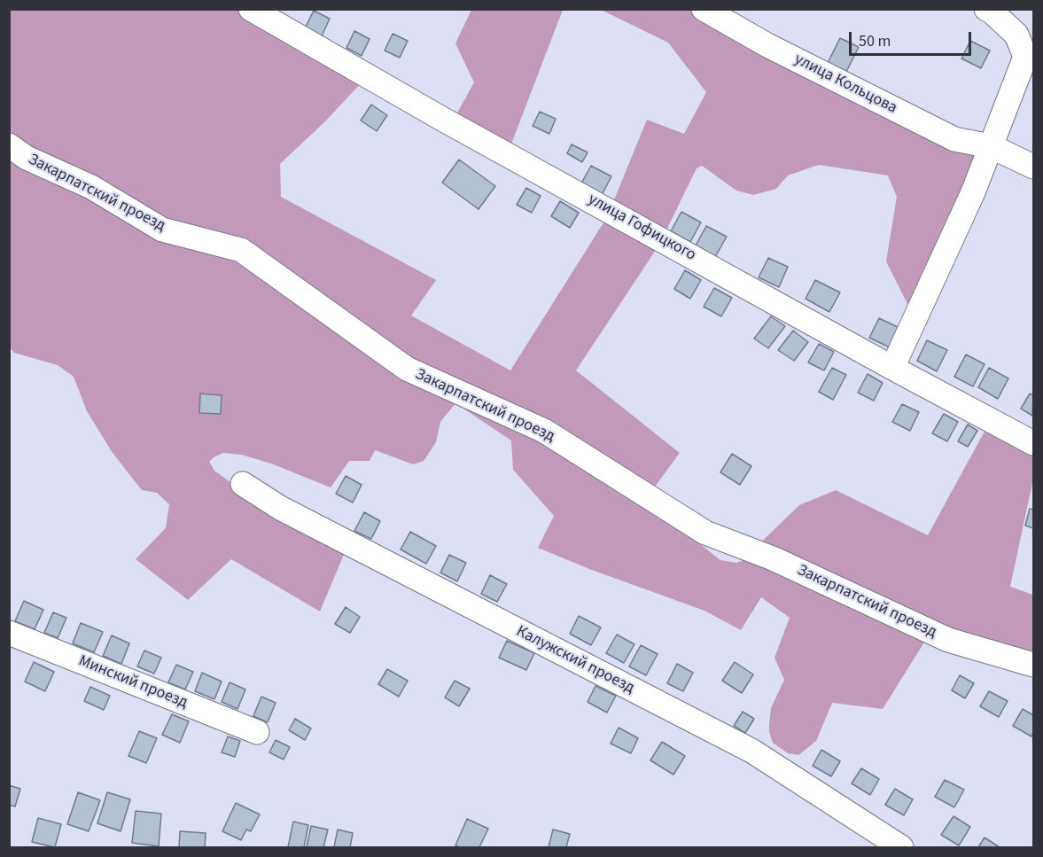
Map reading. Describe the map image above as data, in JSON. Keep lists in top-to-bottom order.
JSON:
{
  "streets": {
    "street": [
      "улица Кольцова",
      "Закарпатский проезд",
      "улица Гофицкого",
      "Калужский проезд",
      "Минский проезд"
    ]
  },
  "scale_bar": "50 m"
}
